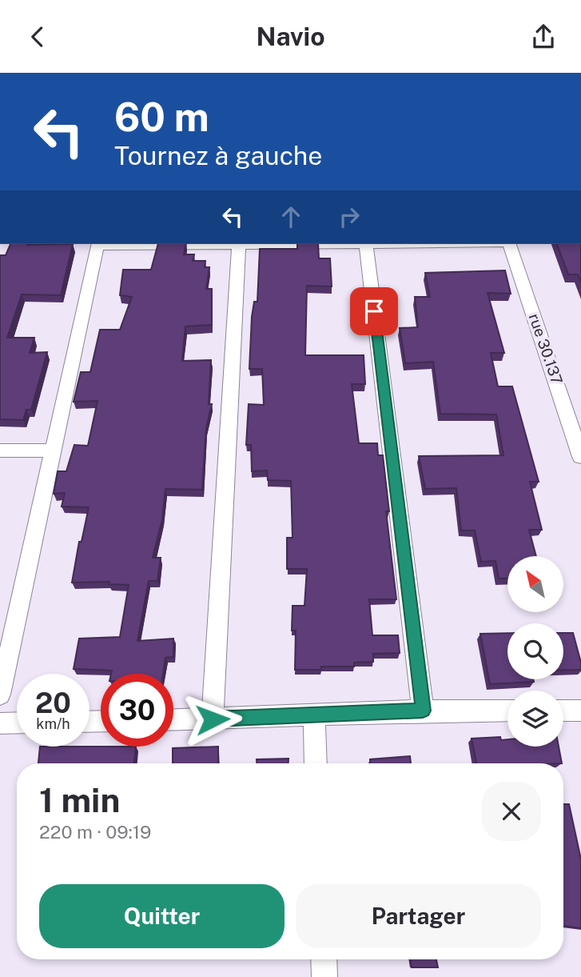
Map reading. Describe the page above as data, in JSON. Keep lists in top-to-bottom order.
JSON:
{
  "streets": {
    "street": ["rue 30.137"]
  },
  "north": "top left",
  "page": {
    "header": "Navio",
    "turn": ["60 m", "Tournez à gauche"],
    "speed": "20 km/h",
    "limit": "30",
    "heading": ["1 min", "220 m · 09:19"],
    "buttons": ["Quitter", "Partager"]
  }
}
